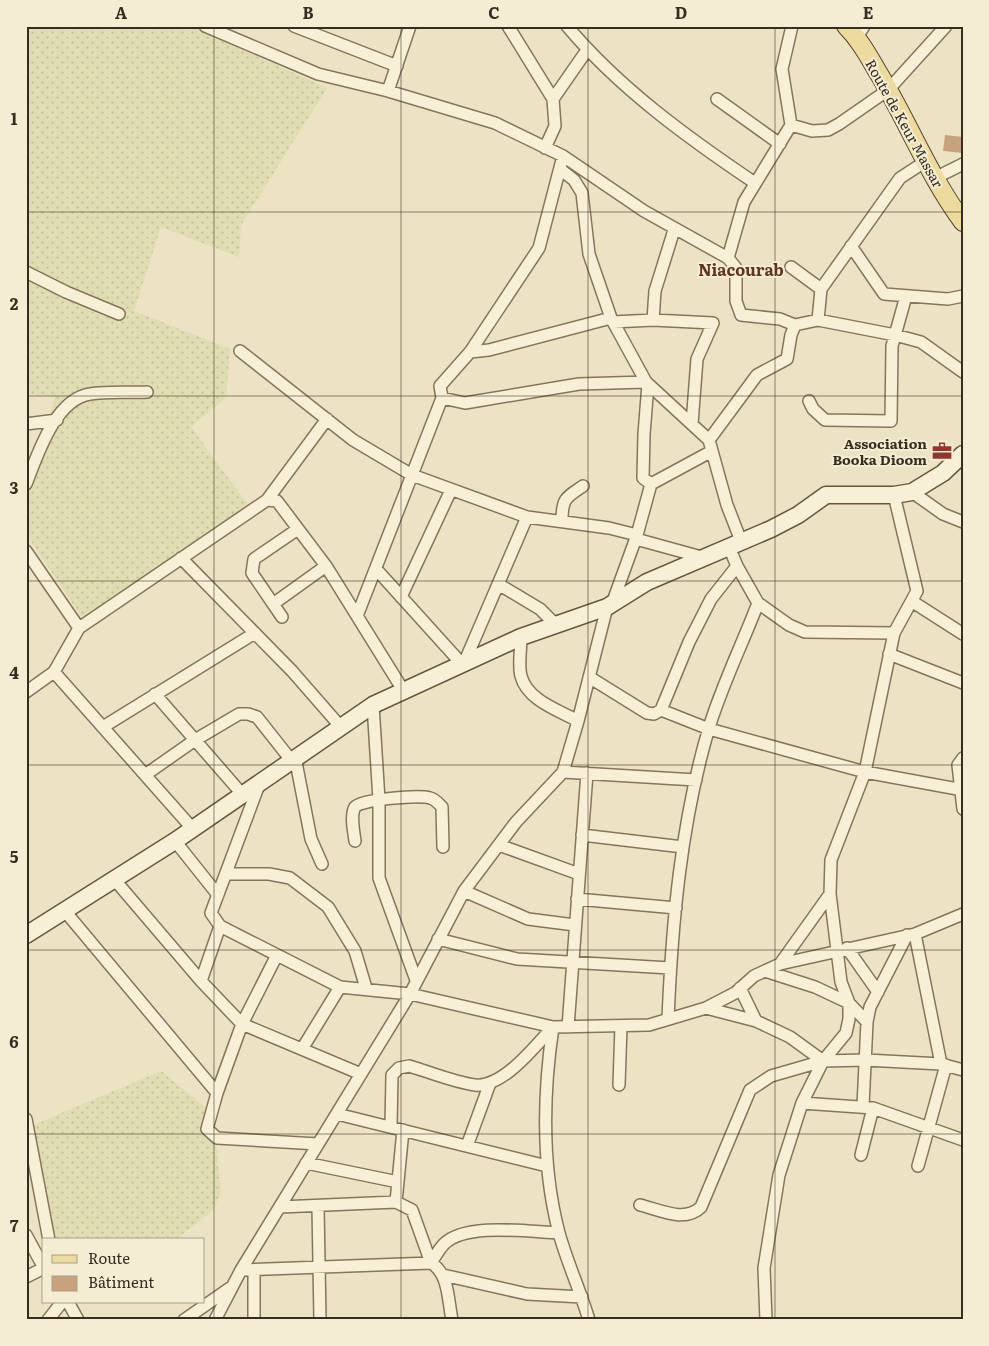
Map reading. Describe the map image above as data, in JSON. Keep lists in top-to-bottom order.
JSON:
{
  "streets": {
    "main road": ["Route de Keur Massar"]
  },
  "districts": ["Niacourab"],
  "places": {
    "office": ["Association Booka Dioom"]
  },
  "legend": ["Route", "Bâtiment"],
  "grid": {
    "columns": [
      "A",
      "B",
      "C",
      "D",
      "E"
    ],
    "rows": [
      "1",
      "2",
      "3",
      "4",
      "5",
      "6",
      "7"
    ]
  }
}
